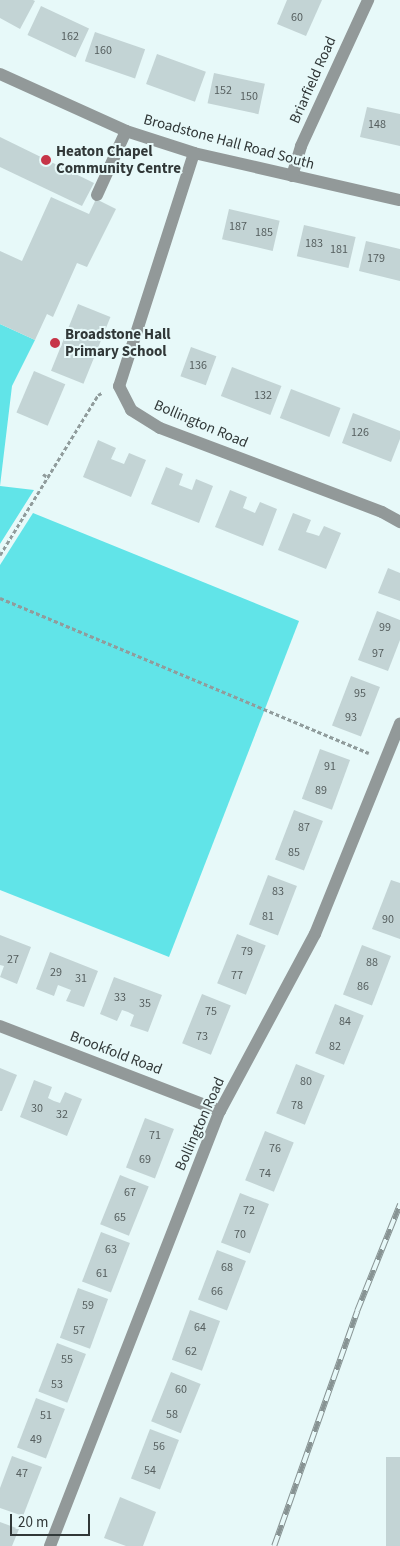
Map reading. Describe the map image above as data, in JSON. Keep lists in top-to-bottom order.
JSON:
{
  "streets": {
    "street": [
      "Briarfield Road",
      "Broadstone Hall Road South",
      "Bollington Road",
      "Brookfold Road"
    ]
  },
  "crossings": [
    ["Briarfield Road", "Broadstone Hall Road South"],
    ["Bollington Road", "Brookfold Road"]
  ],
  "places": ["Heaton Chapel Community Centre", "Broadstone Hall Primary School"],
  "house_numbers": [
    "60",
    "162",
    "160",
    "152",
    "150",
    "148",
    "187",
    "185",
    "183",
    "181",
    "179",
    "136",
    "132",
    "126",
    "99",
    "97",
    "95",
    "93",
    "91",
    "89",
    "87",
    "85",
    "83",
    "81",
    "90",
    "79",
    "27",
    "88",
    "29",
    "77",
    "31",
    "86",
    "33",
    "35",
    "75",
    "84",
    "73",
    "82",
    "80",
    "78",
    "30",
    "32",
    "71",
    "76",
    "69",
    "74",
    "67",
    "72",
    "65",
    "70",
    "63",
    "68",
    "61",
    "66",
    "59",
    "64",
    "57",
    "62",
    "55",
    "53",
    "60",
    "58",
    "51",
    "49",
    "56",
    "54",
    "47"
  ],
  "scale_bar": "20 m"
}
